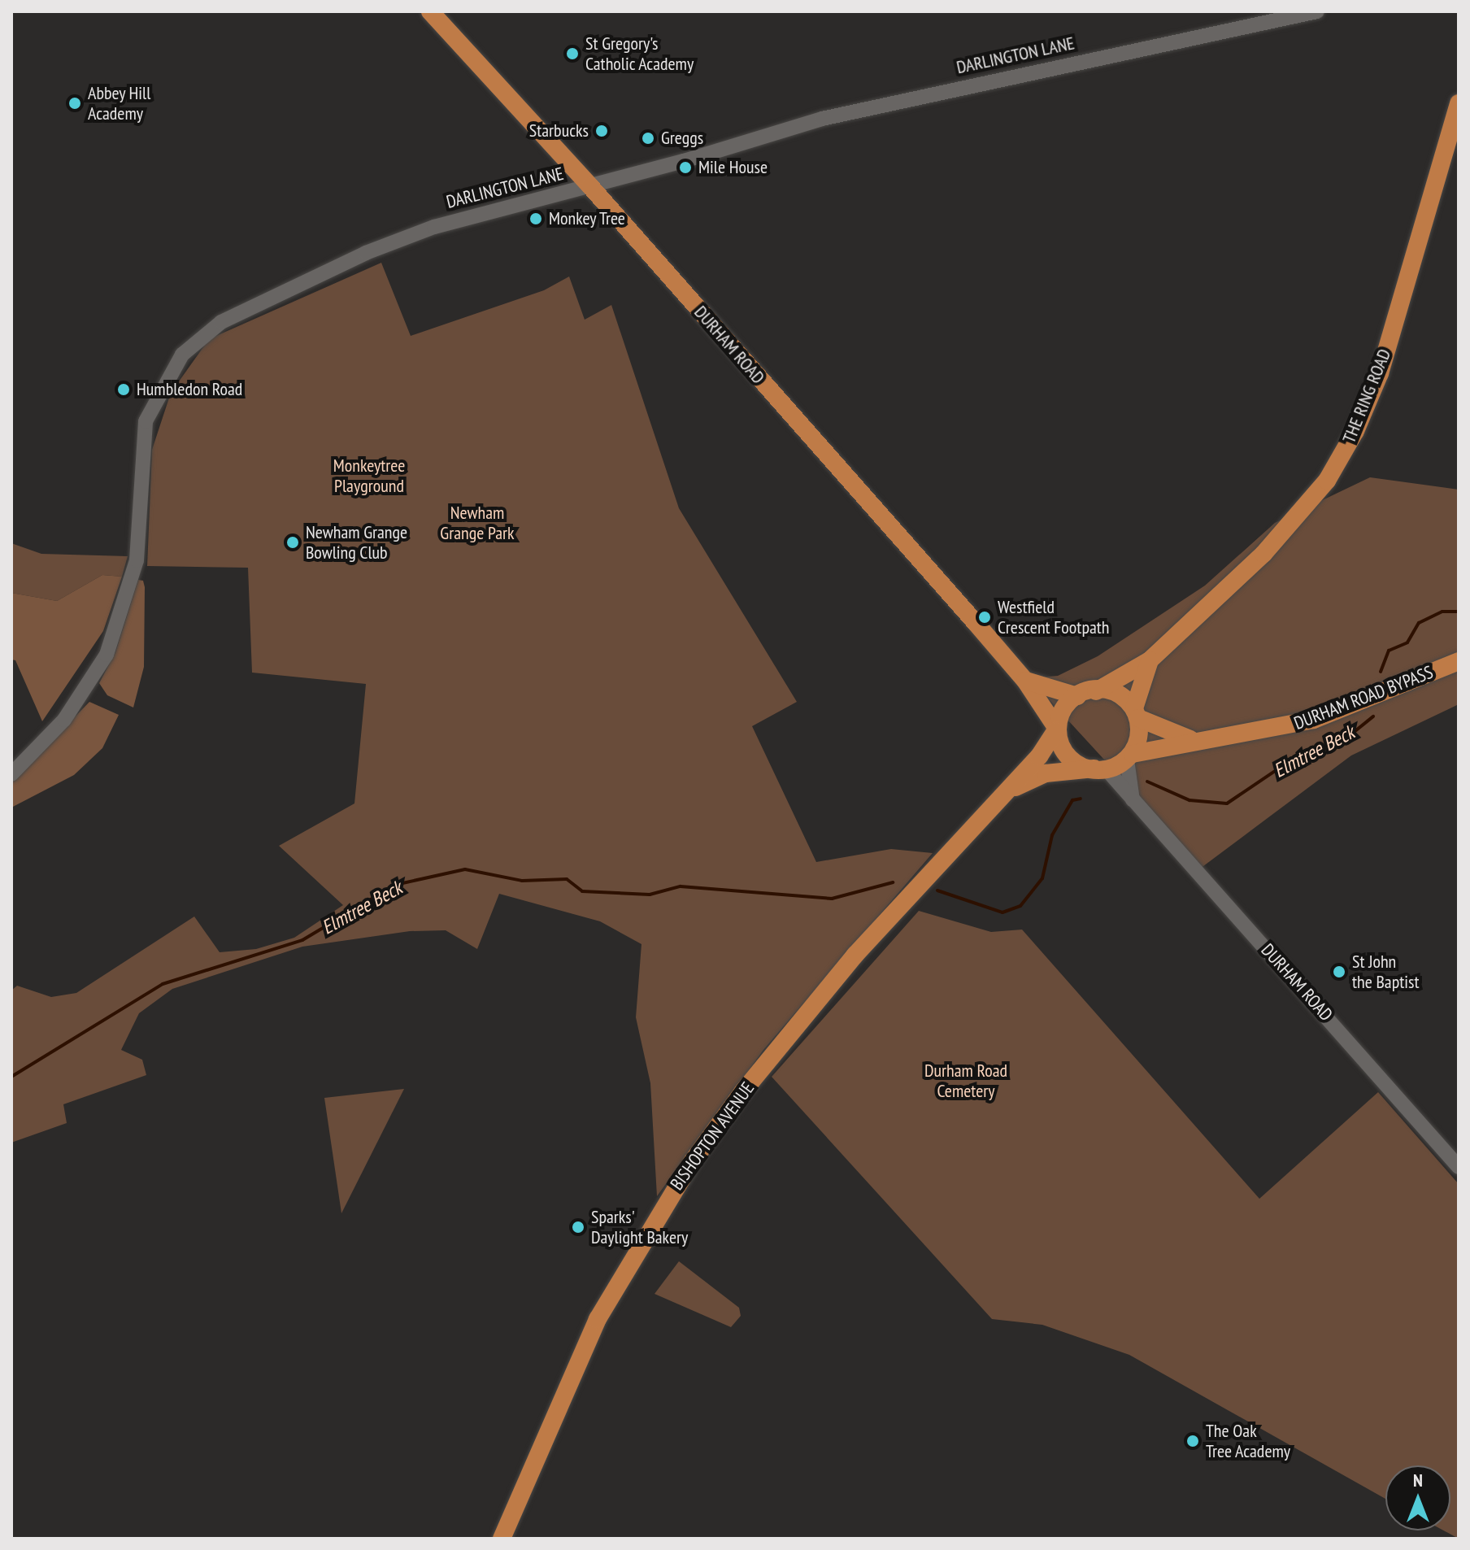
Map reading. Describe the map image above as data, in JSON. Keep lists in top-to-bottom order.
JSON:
{
  "streets": {
    "main road": [
      "DURHAM ROAD",
      "THE RING ROAD",
      "DURHAM ROAD BYPASS",
      "BISHOPTON AVENUE"
    ],
    "street": ["DARLINGTON LANE"]
  },
  "crossings": [
    ["DARLINGTON LANE", "DURHAM ROAD"],
    ["DURHAM ROAD", "THE RING ROAD"],
    ["DURHAM ROAD", "DURHAM ROAD BYPASS"],
    ["DURHAM ROAD", "BISHOPTON AVENUE"],
    ["THE RING ROAD", "DURHAM ROAD BYPASS"],
    ["THE RING ROAD", "BISHOPTON AVENUE"],
    ["DURHAM ROAD BYPASS", "BISHOPTON AVENUE"]
  ],
  "water": ["Elmtree Beck"],
  "parks": ["Monkeytree Playground", "Newham Grange Park", "Durham Road Cemetery"],
  "places": [
    "St Gregory's Catholic Academy",
    "Abbey Hill Academy",
    "Starbucks",
    "Greggs",
    "Mile House",
    "Monkey Tree",
    "Humbledon Road",
    "Newham Grange Bowling Club",
    "Westfield Crescent Footpath",
    "St John the Baptist",
    "Sparks' Daylight Bakery",
    "The Oak Tree Academy"
  ],
  "north": "top"
}
